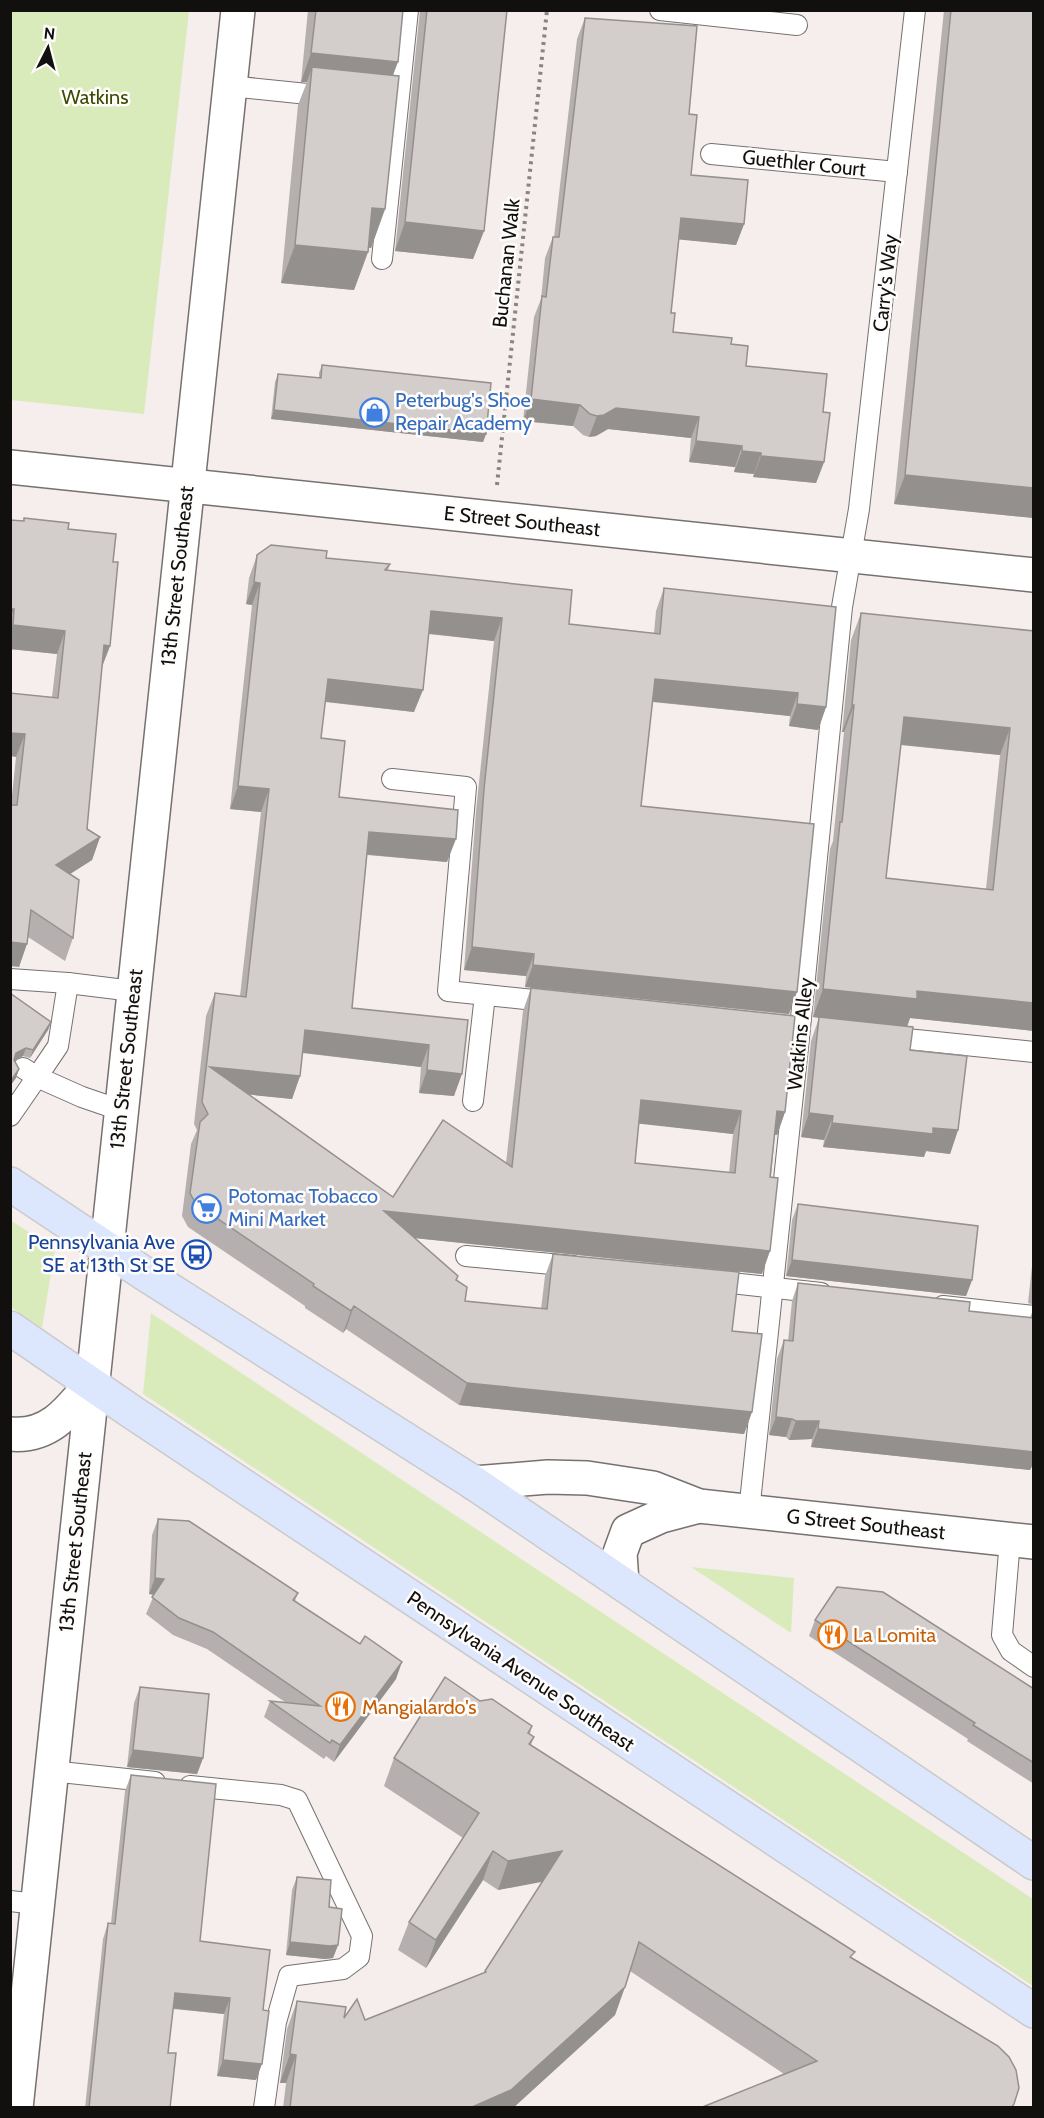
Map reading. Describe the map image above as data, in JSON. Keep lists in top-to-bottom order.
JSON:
{
  "streets": {
    "main road": ["Pennsylvania Avenue Southeast"],
    "street": ["E Street Southeast", "13th Street Southeast", "G Street Southeast"],
    "lane": ["Guethler Court", "Carry's Way", "Watkins Alley"],
    "path": ["Buchanan Walk"]
  },
  "crossings": [
    ["Guethler Court", "Carry's Way"],
    ["Buchanan Walk", "E Street Southeast"],
    ["Carry's Way", "E Street Southeast"],
    ["Carry's Way", "Watkins Alley"],
    ["E Street Southeast", "13th Street Southeast"],
    ["E Street Southeast", "Watkins Alley"],
    ["13th Street Southeast", "Pennsylvania Avenue Southeast"],
    ["Watkins Alley", "G Street Southeast"]
  ],
  "parks": ["Watkins"],
  "places": {
    "shop": ["Peterbug's Shoe Repair Academy"],
    "supermarket": ["Potomac Tobacco Mini Market"],
    "bus stop": ["Pennsylvania Ave SE at 13th St SE"],
    "restaurant": ["La Lomita", "Mangialardo's"]
  },
  "north": "top"
}
